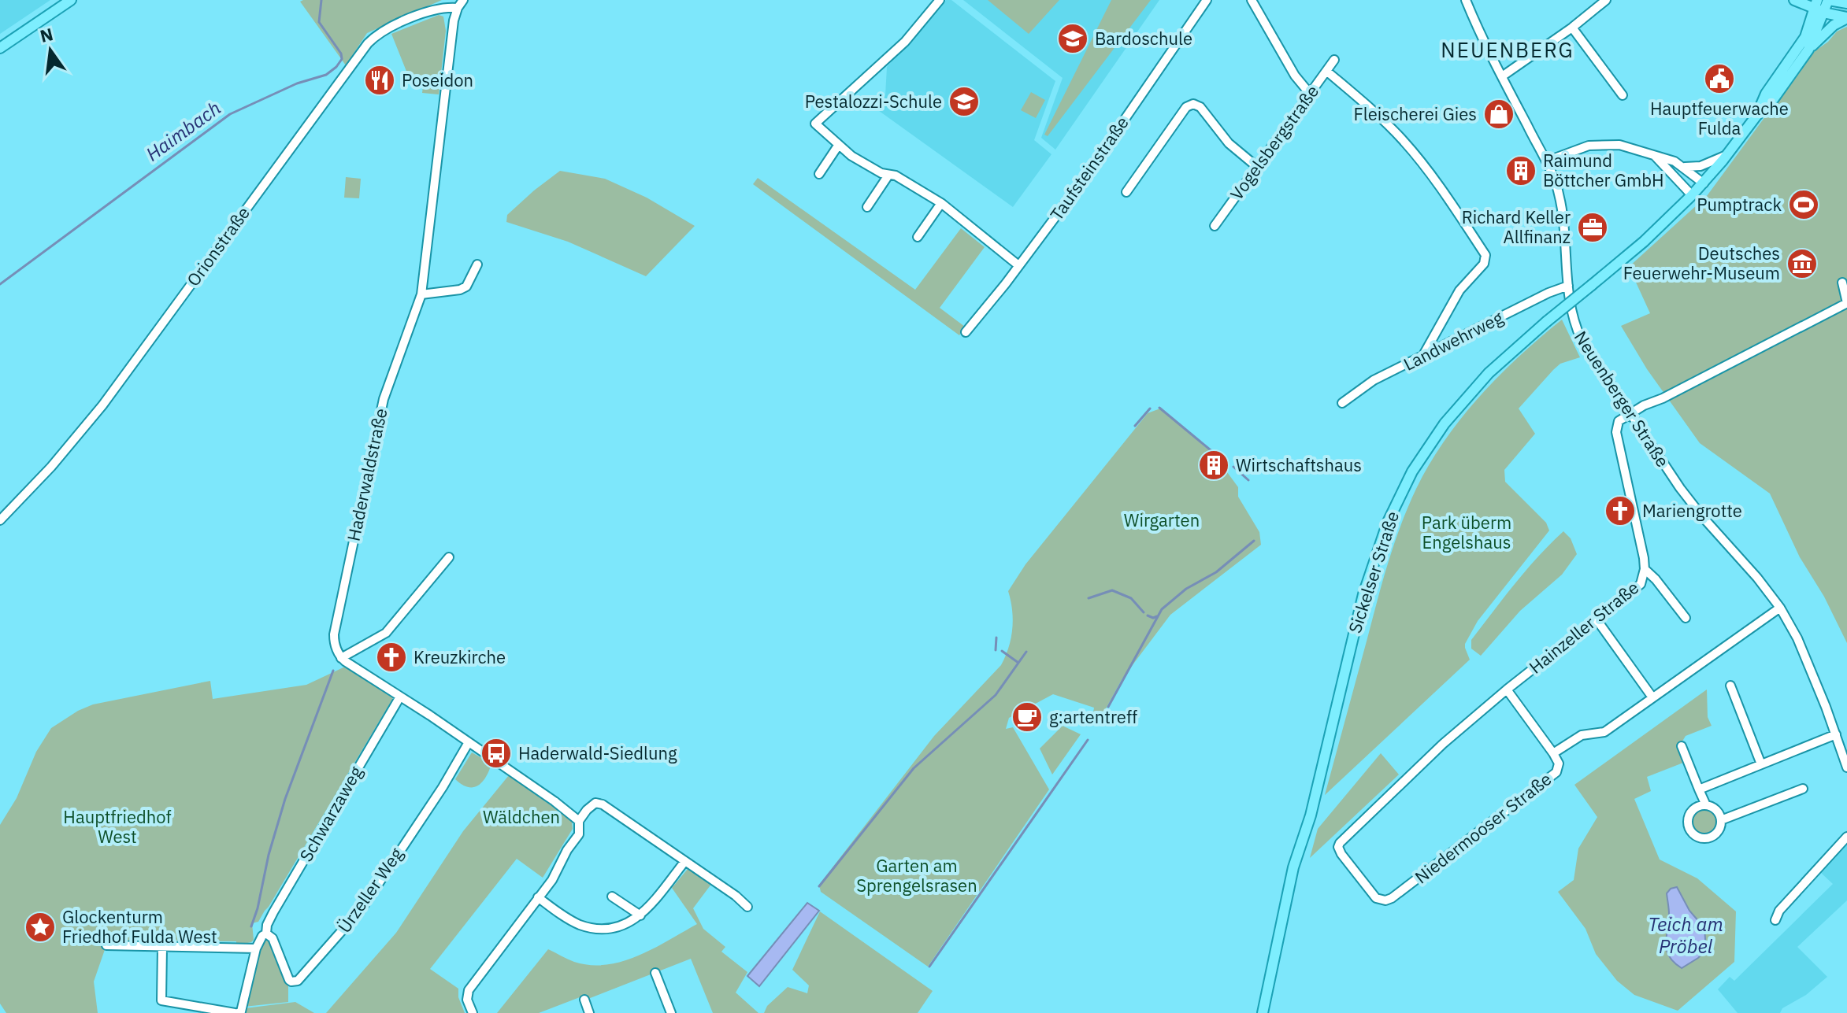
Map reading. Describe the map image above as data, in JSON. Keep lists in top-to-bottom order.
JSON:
{
  "streets": {
    "main road": ["Sickelser Straße"],
    "street": [
      "Vogelsbergstraße",
      "Taufsteinstraße",
      "Orionstraße",
      "Landwehrweg",
      "Neuenberger Straße",
      "Haderwaldstraße",
      "Hainzeller Straße",
      "Schwarzaweg",
      "Niedermooser Straße",
      "Ürzeller Weg"
    ]
  },
  "crossings": [
    ["Orionstraße", "Haderwaldstraße"],
    ["Landwehrweg", "Neuenberger Straße"],
    ["Neuenberger Straße", "Hainzeller Straße"],
    ["Neuenberger Straße", "Niedermooser Straße"],
    ["Hainzeller Straße", "Niedermooser Straße"],
    ["Schwarzaweg", "Ürzeller Weg"]
  ],
  "districts": ["NEUENBERG"],
  "water": ["Haimbach", "Teich am Pröbel"],
  "parks": [
    "Wirgarten",
    "Park überm Engelshaus",
    "Hauptfriedhof West",
    "Wäldchen",
    "Garten am Sprengelsrasen"
  ],
  "places": {
    "school or university": ["Bardoschule", "Pestalozzi-Schule"],
    "public building": ["Hauptfeuerwache Fulda"],
    "restaurant": ["Poseidon"],
    "shop": ["Fleischerei Gies"],
    "building": ["Raimund Böttcher GmbH", "Wirtschaftshaus"],
    "sports": ["Pumptrack"],
    "office": ["Richard Keller Allfinanz"],
    "museum": ["Deutsches Feuerwehr-Museum"],
    "church": ["Mariengrotte", "Kreuzkirche"],
    "cafe": ["g:artentreff"],
    "bus stop": ["Haderwald-Siedlung"],
    "place": ["Glockenturm Friedhof Fulda West"]
  },
  "north": "top"
}
